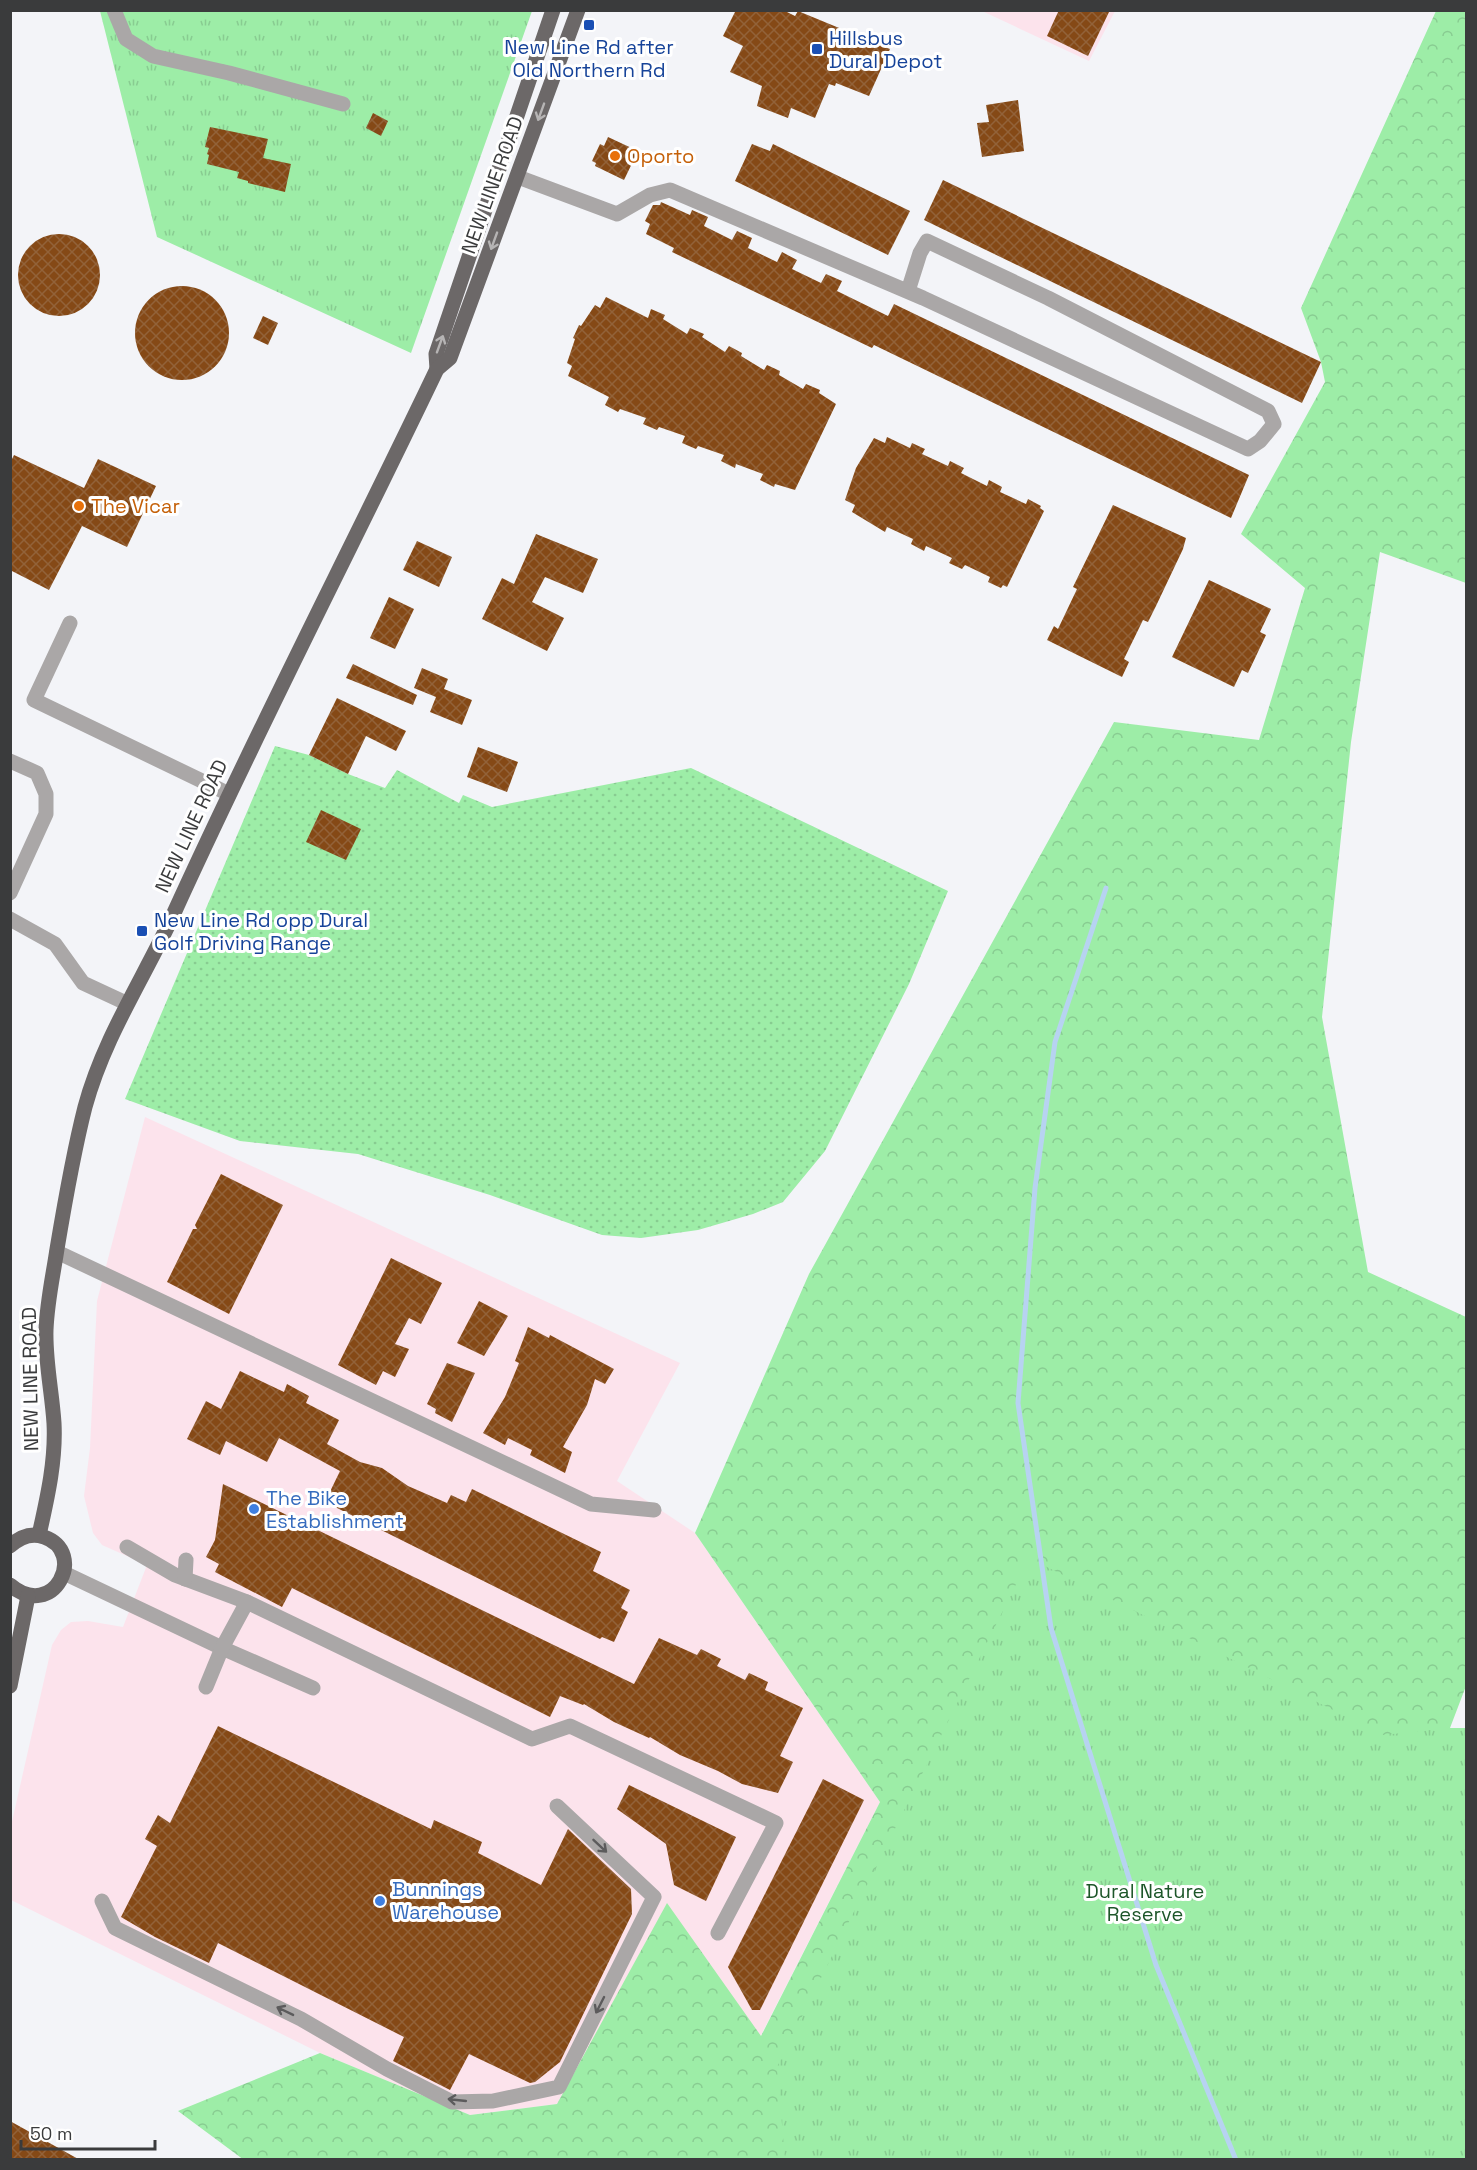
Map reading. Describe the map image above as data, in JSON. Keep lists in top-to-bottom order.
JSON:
{
  "streets": {
    "main road": ["NEW LINE ROAD"]
  },
  "parks": ["Dural Nature Reserve"],
  "places": {
    "transit": ["New Line Rd after Old Northern Rd", "Hillsbus Dural Depot", "New Line Rd opp Dural Golf Driving Range"],
    "other": [
      "Oporto",
      "The Vicar",
      "The Bike Establishment",
      "Bunnings Warehouse"
    ]
  },
  "scale_bar": "50 m"
}
